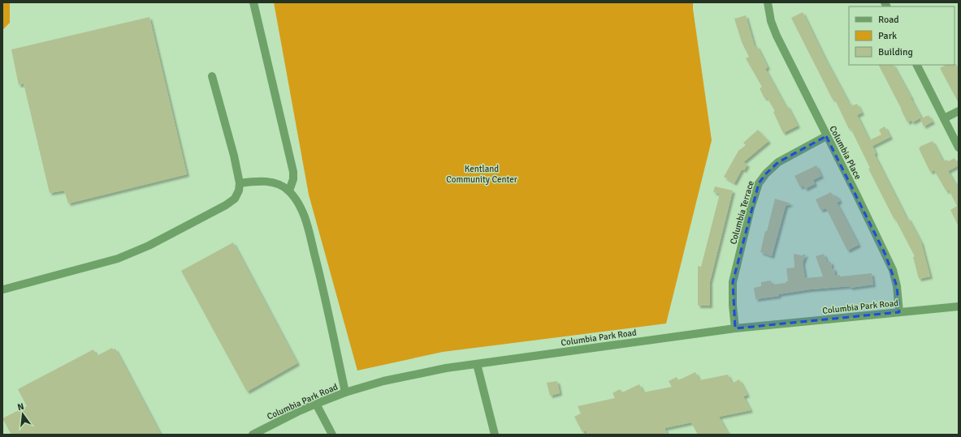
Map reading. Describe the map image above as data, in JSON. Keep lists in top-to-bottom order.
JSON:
{
  "streets": {
    "street": ["Columbia Place", "Columbia Terrace", "Columbia Park Road"]
  },
  "crossings": [
    ["Columbia Place", "Columbia Terrace"],
    ["Columbia Place", "Columbia Park Road"],
    ["Columbia Terrace", "Columbia Park Road"]
  ],
  "parks": ["Kentland Community Center"],
  "legend": ["Road", "Park", "Building"],
  "north": "top"
}
